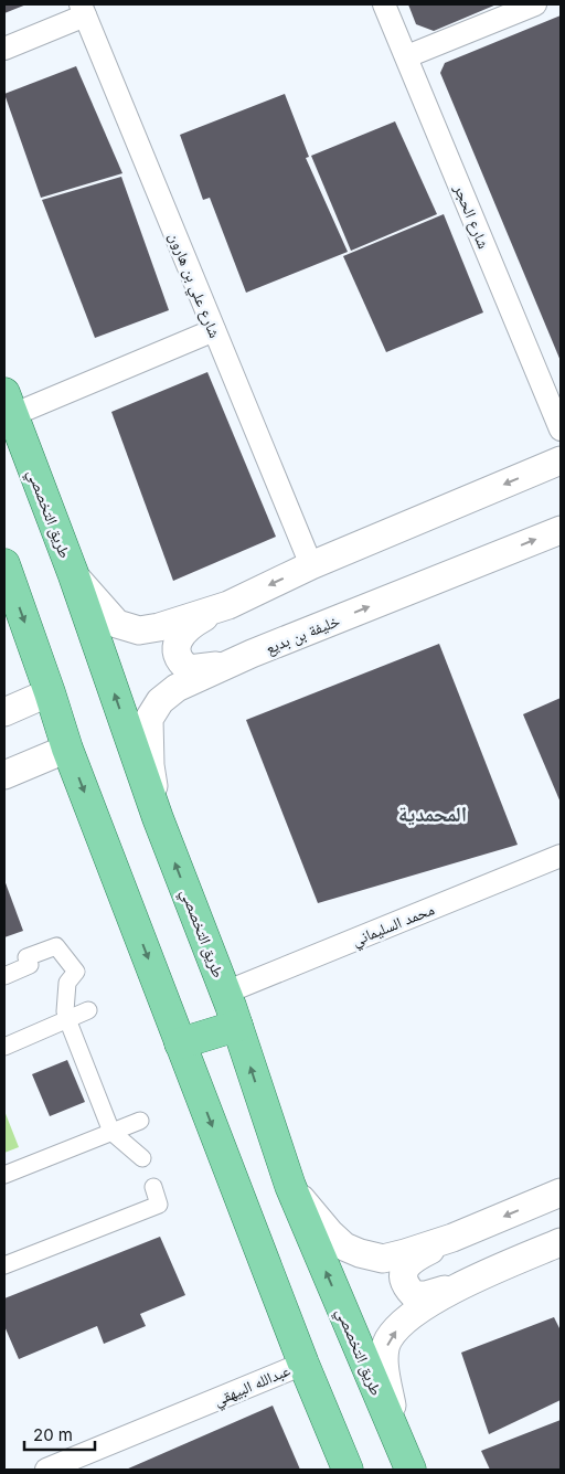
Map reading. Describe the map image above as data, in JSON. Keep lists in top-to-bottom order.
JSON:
{
  "streets": {
    "main road": ["طريق التخصصي"],
    "street": [
      "شارع الحجر",
      "شارع علي بن هارون",
      "خليفة بن بديع",
      "محمد السليماني",
      "عبدالله البيهقي"
    ]
  },
  "crossings": [
    ["طريق التخصصي", "خليفة بن بديع"],
    ["طريق التخصصي", "محمد السليماني"]
  ],
  "districts": ["المحمدية"],
  "scale_bar": "20 m"
}
